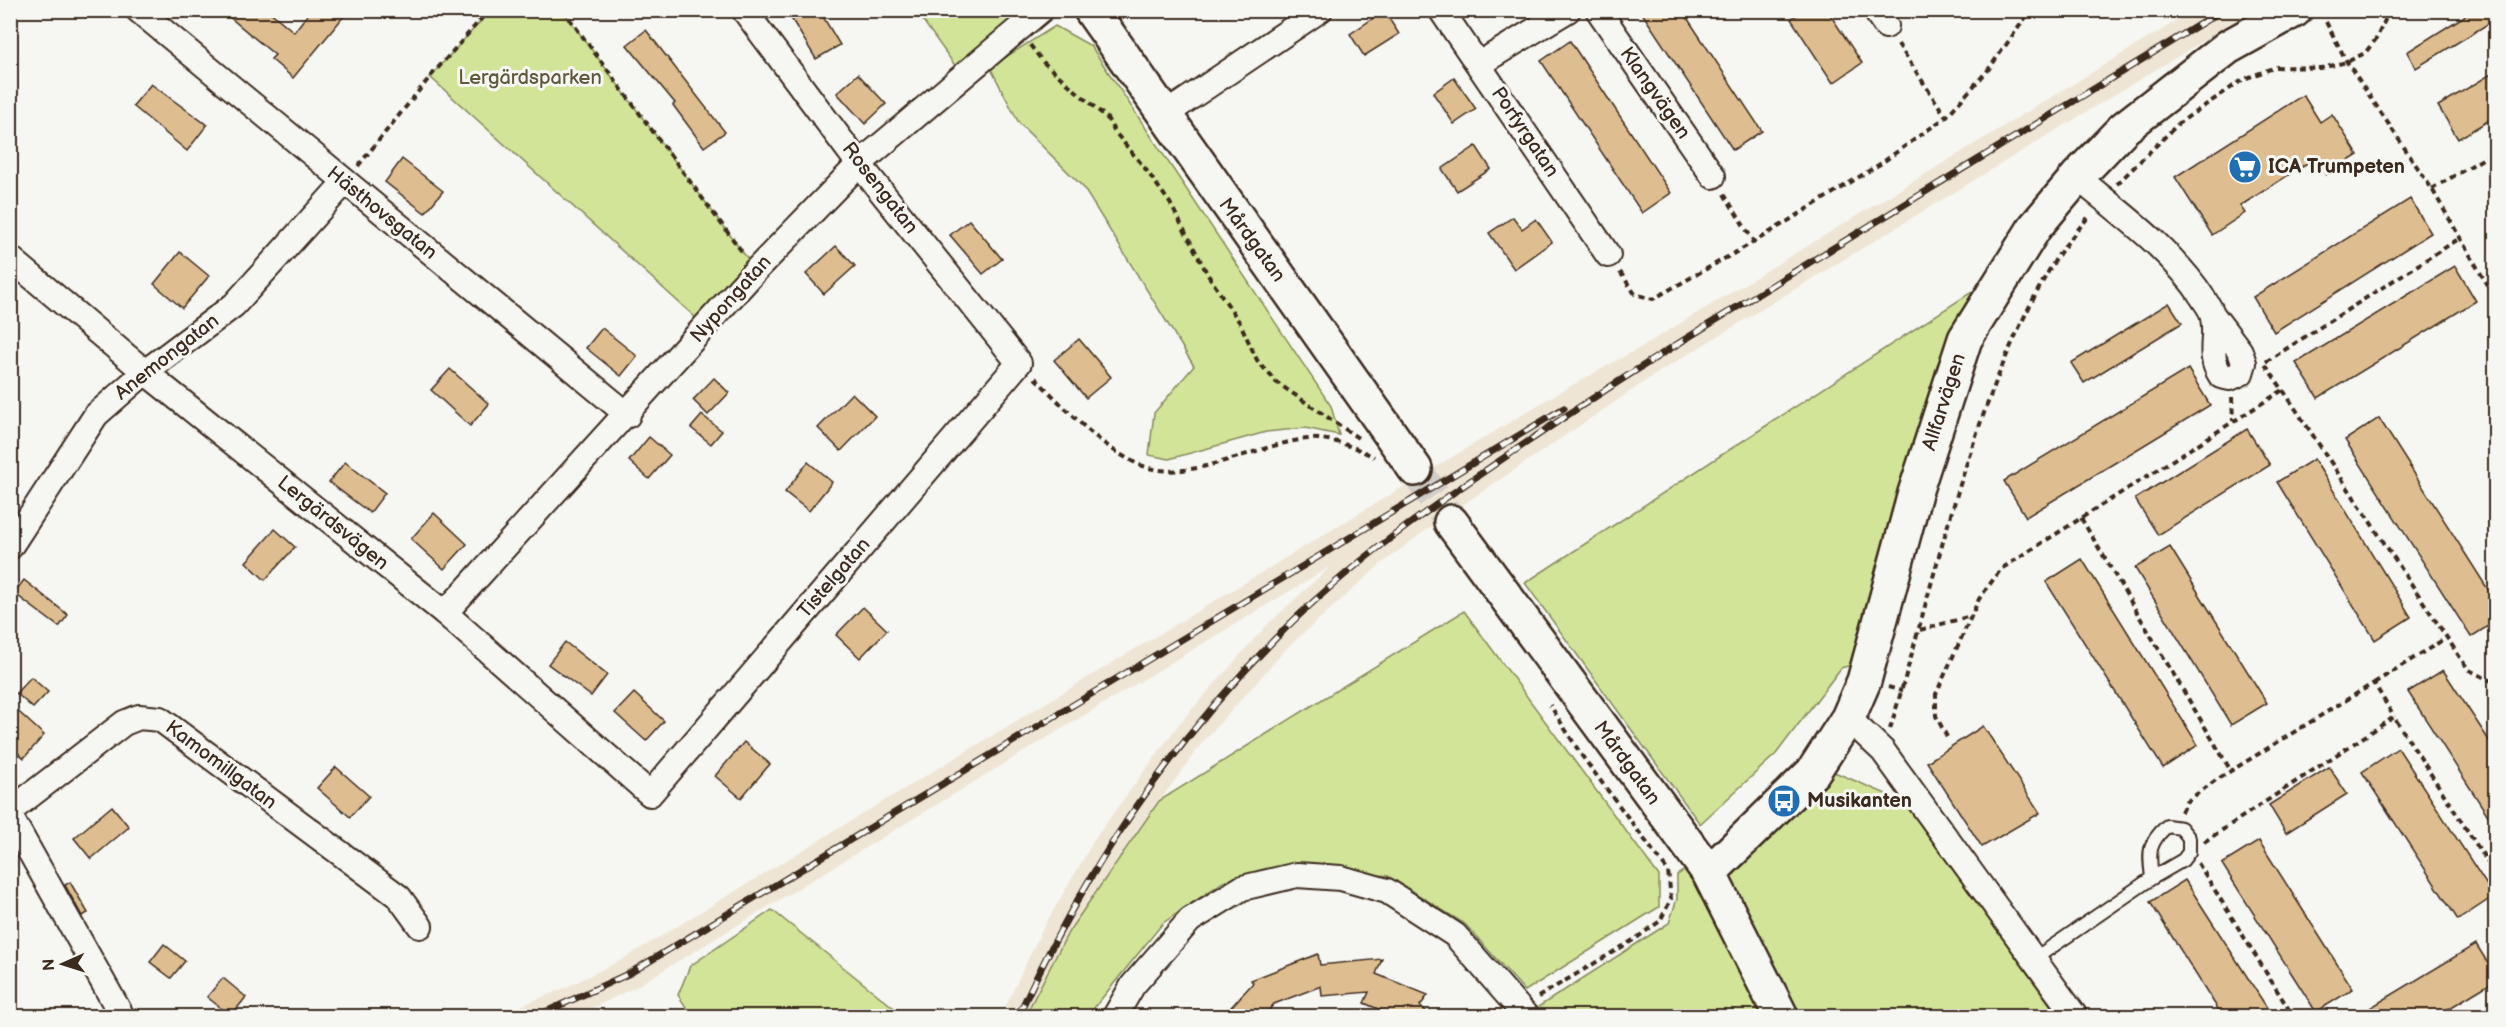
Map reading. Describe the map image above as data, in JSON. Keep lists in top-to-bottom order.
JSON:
{
  "streets": {
    "street": [
      "Klangvägen",
      "Porfyrgatan",
      "Rosengatan",
      "Hästhovsgatan",
      "Mårdgatan",
      "Nypongatan",
      "Anemongatan",
      "Allfarvägen",
      "Lergärdsvägen",
      "Tistelgatan",
      "Kamomillgatan"
    ]
  },
  "crossings": [
    ["Rosengatan", "Nypongatan"],
    ["Rosengatan", "Tistelgatan"],
    ["Hästhovsgatan", "Nypongatan"],
    ["Hästhovsgatan", "Anemongatan"],
    ["Mårdgatan", "Allfarvägen"],
    ["Nypongatan", "Lergärdsvägen"],
    ["Anemongatan", "Lergärdsvägen"],
    ["Lergärdsvägen", "Tistelgatan"]
  ],
  "parks": ["Lergärdsparken"],
  "places": {
    "supermarket": ["ICA Trumpeten"],
    "bus stop": ["Musikanten"]
  },
  "north": "left"
}
